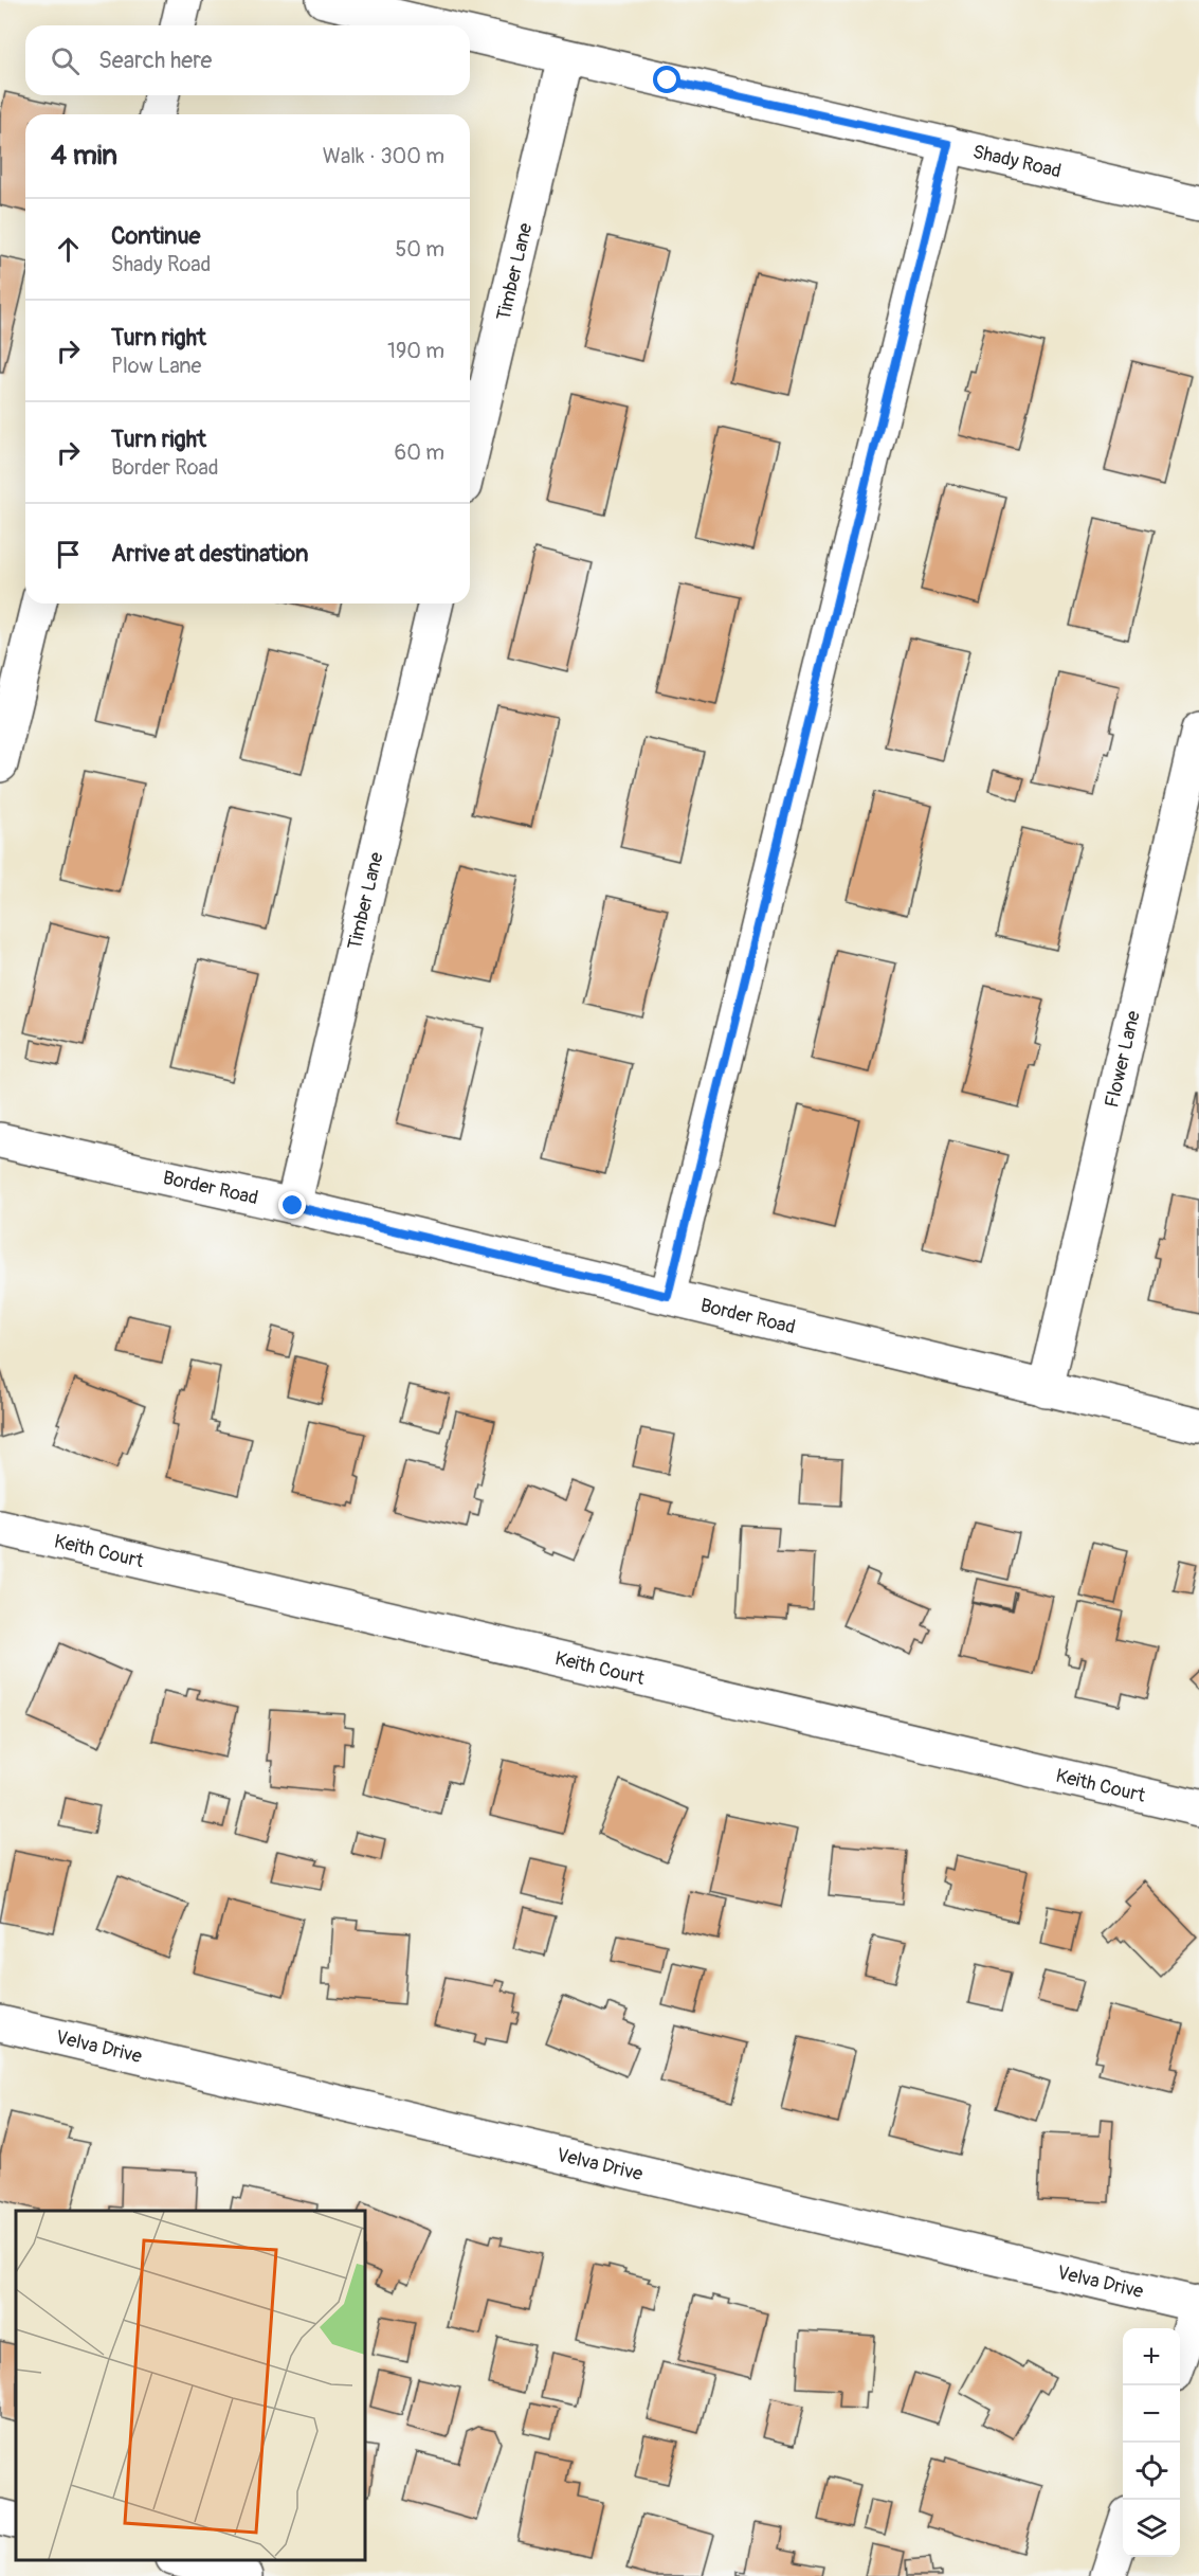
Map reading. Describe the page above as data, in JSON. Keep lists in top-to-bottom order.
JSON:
{
  "streets": {
    "street": [
      "Shady Road",
      "Timber Lane",
      "Flower Lane",
      "Border Road",
      "Keith Court",
      "Velva Drive"
    ]
  },
  "crossings": [
    ["Shady Road", "Timber Lane"],
    ["Timber Lane", "Border Road"],
    ["Flower Lane", "Border Road"]
  ],
  "page": {
    "search": "Search here",
    "heading": ["4 min", "Walk · 300 m"],
    "list": [
      ["Continue", "Shady Road", "50 m"],
      ["Turn right", "Plow Lane", "190 m"],
      ["Turn right", "Border Road", "60 m"],
      "Arrive at destination"
    ],
    "map_buttons": ["+", "−"]
  }
}
